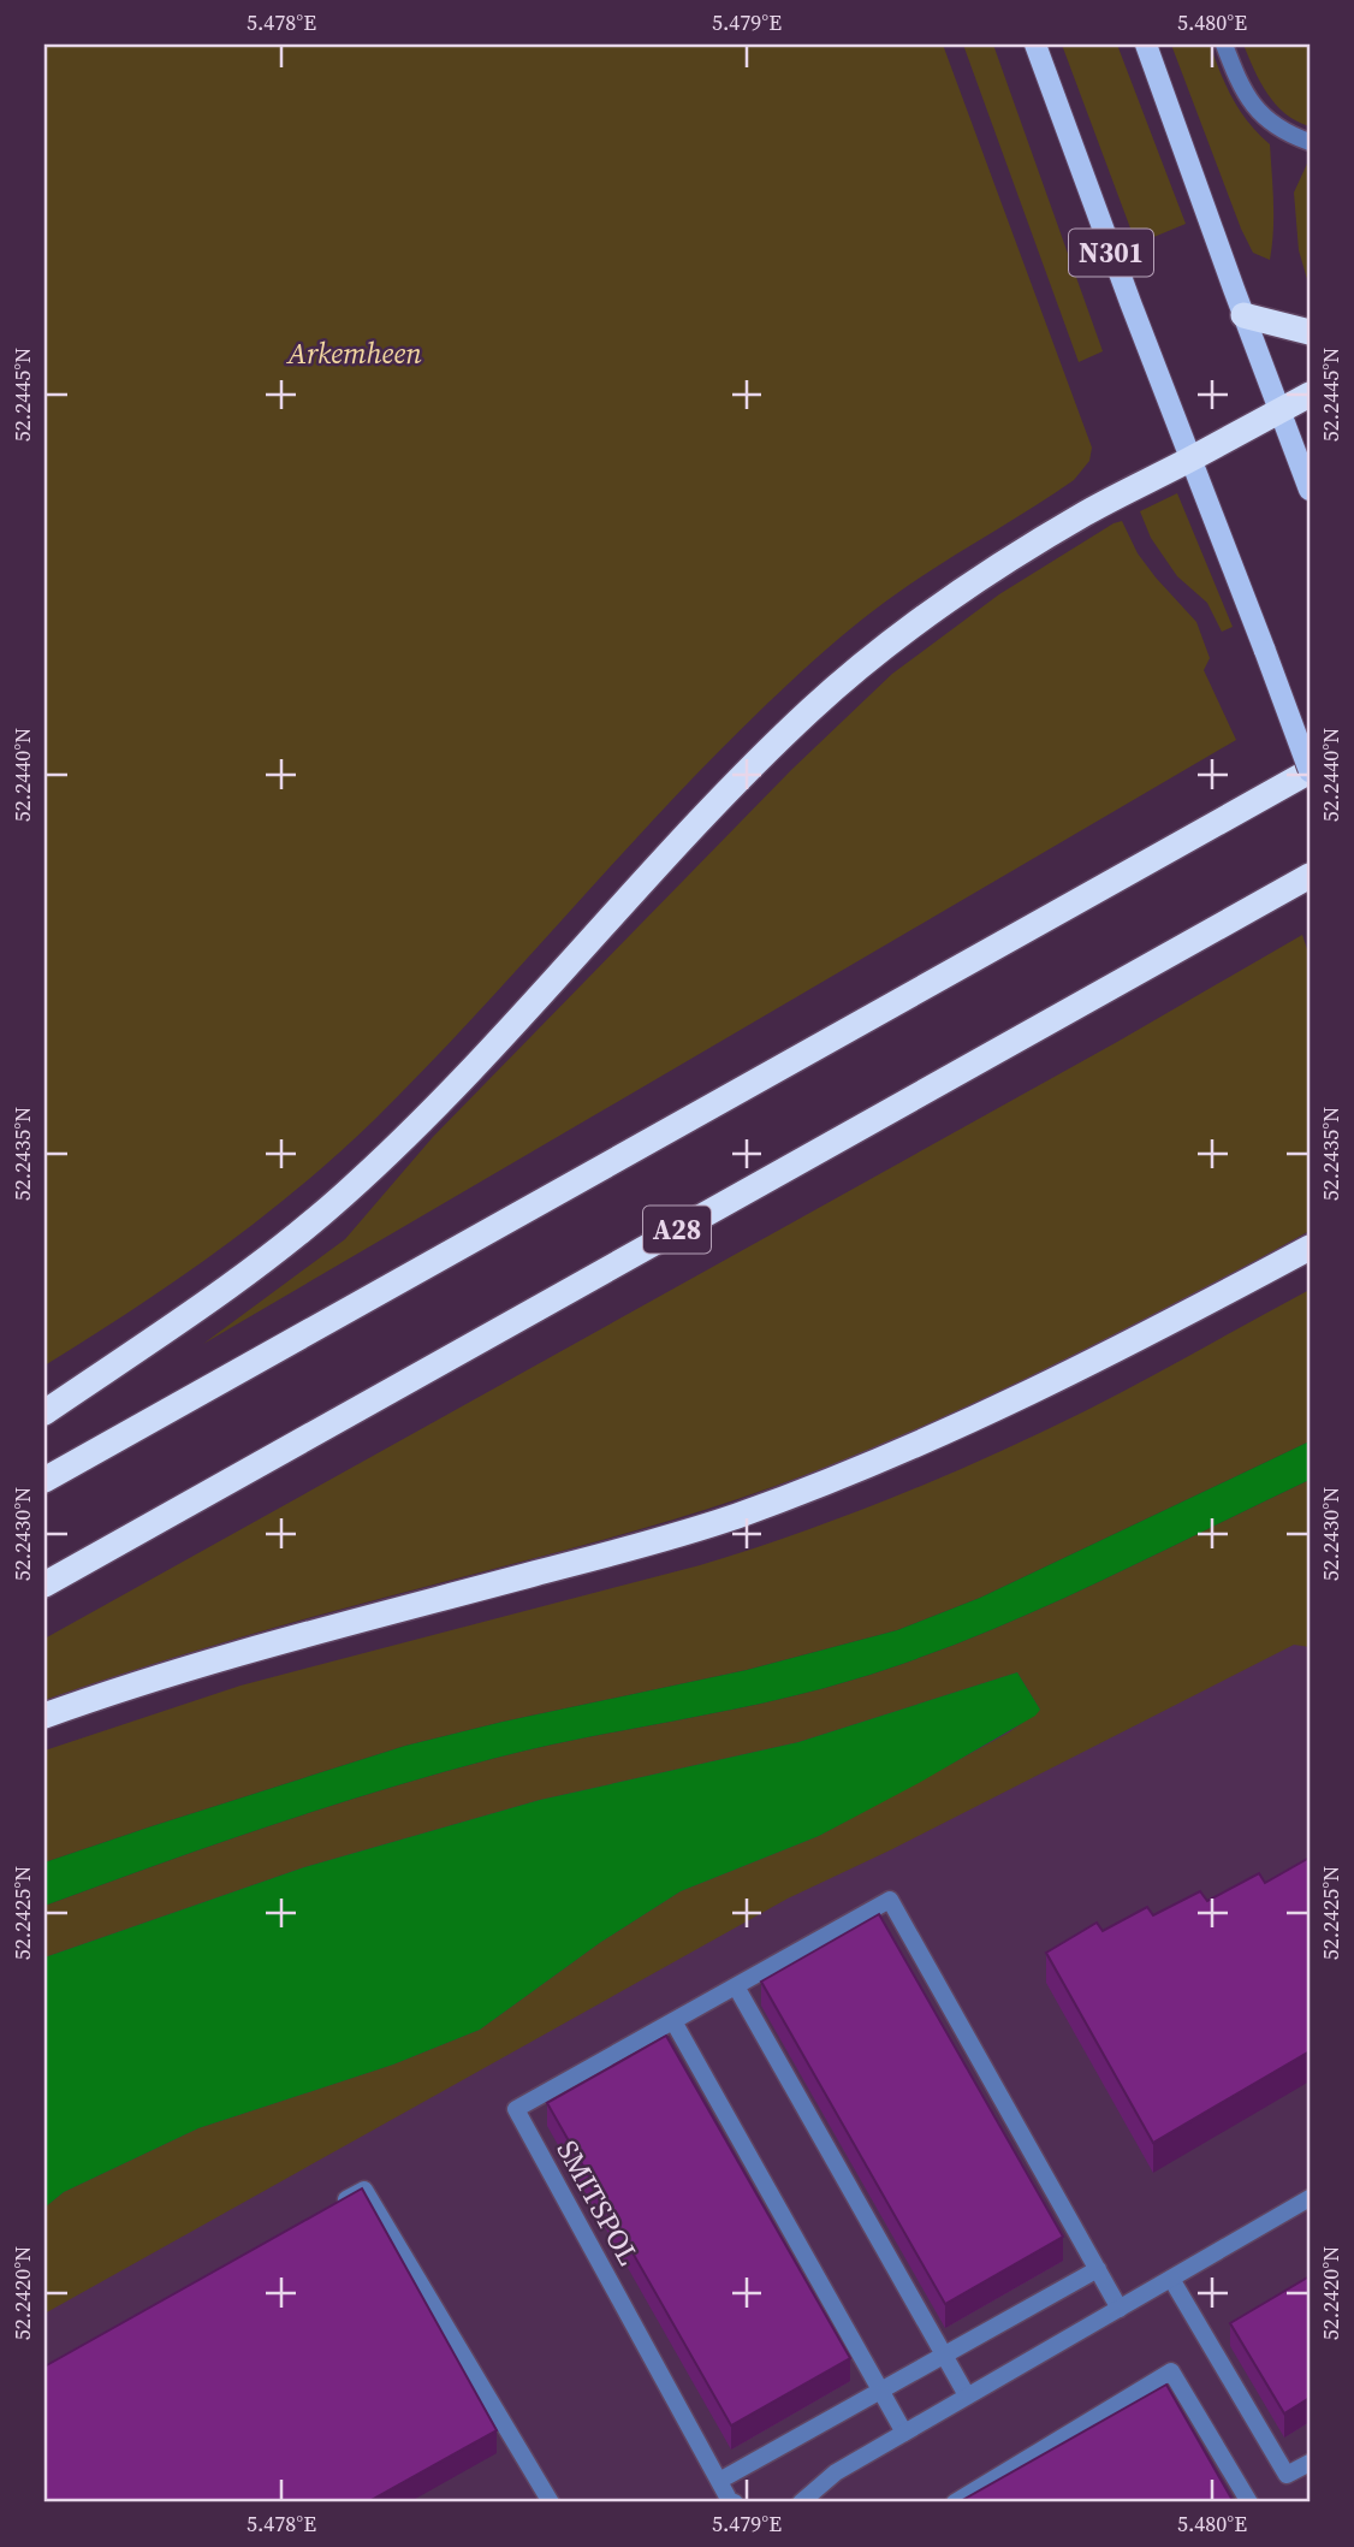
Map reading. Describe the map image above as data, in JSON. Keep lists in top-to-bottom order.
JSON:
{
  "streets": {
    "highway": ["A28"],
    "main road": ["N301"],
    "street": ["SMITSPOL"]
  },
  "parks": ["Arkemheen"],
  "coordinates": [
    "5.478°E",
    "5.479°E",
    "5.480°E",
    "52.2445°N",
    "52.2440°N",
    "52.2435°N",
    "52.2430°N",
    "52.2425°N",
    "52.2420°N"
  ]
}
